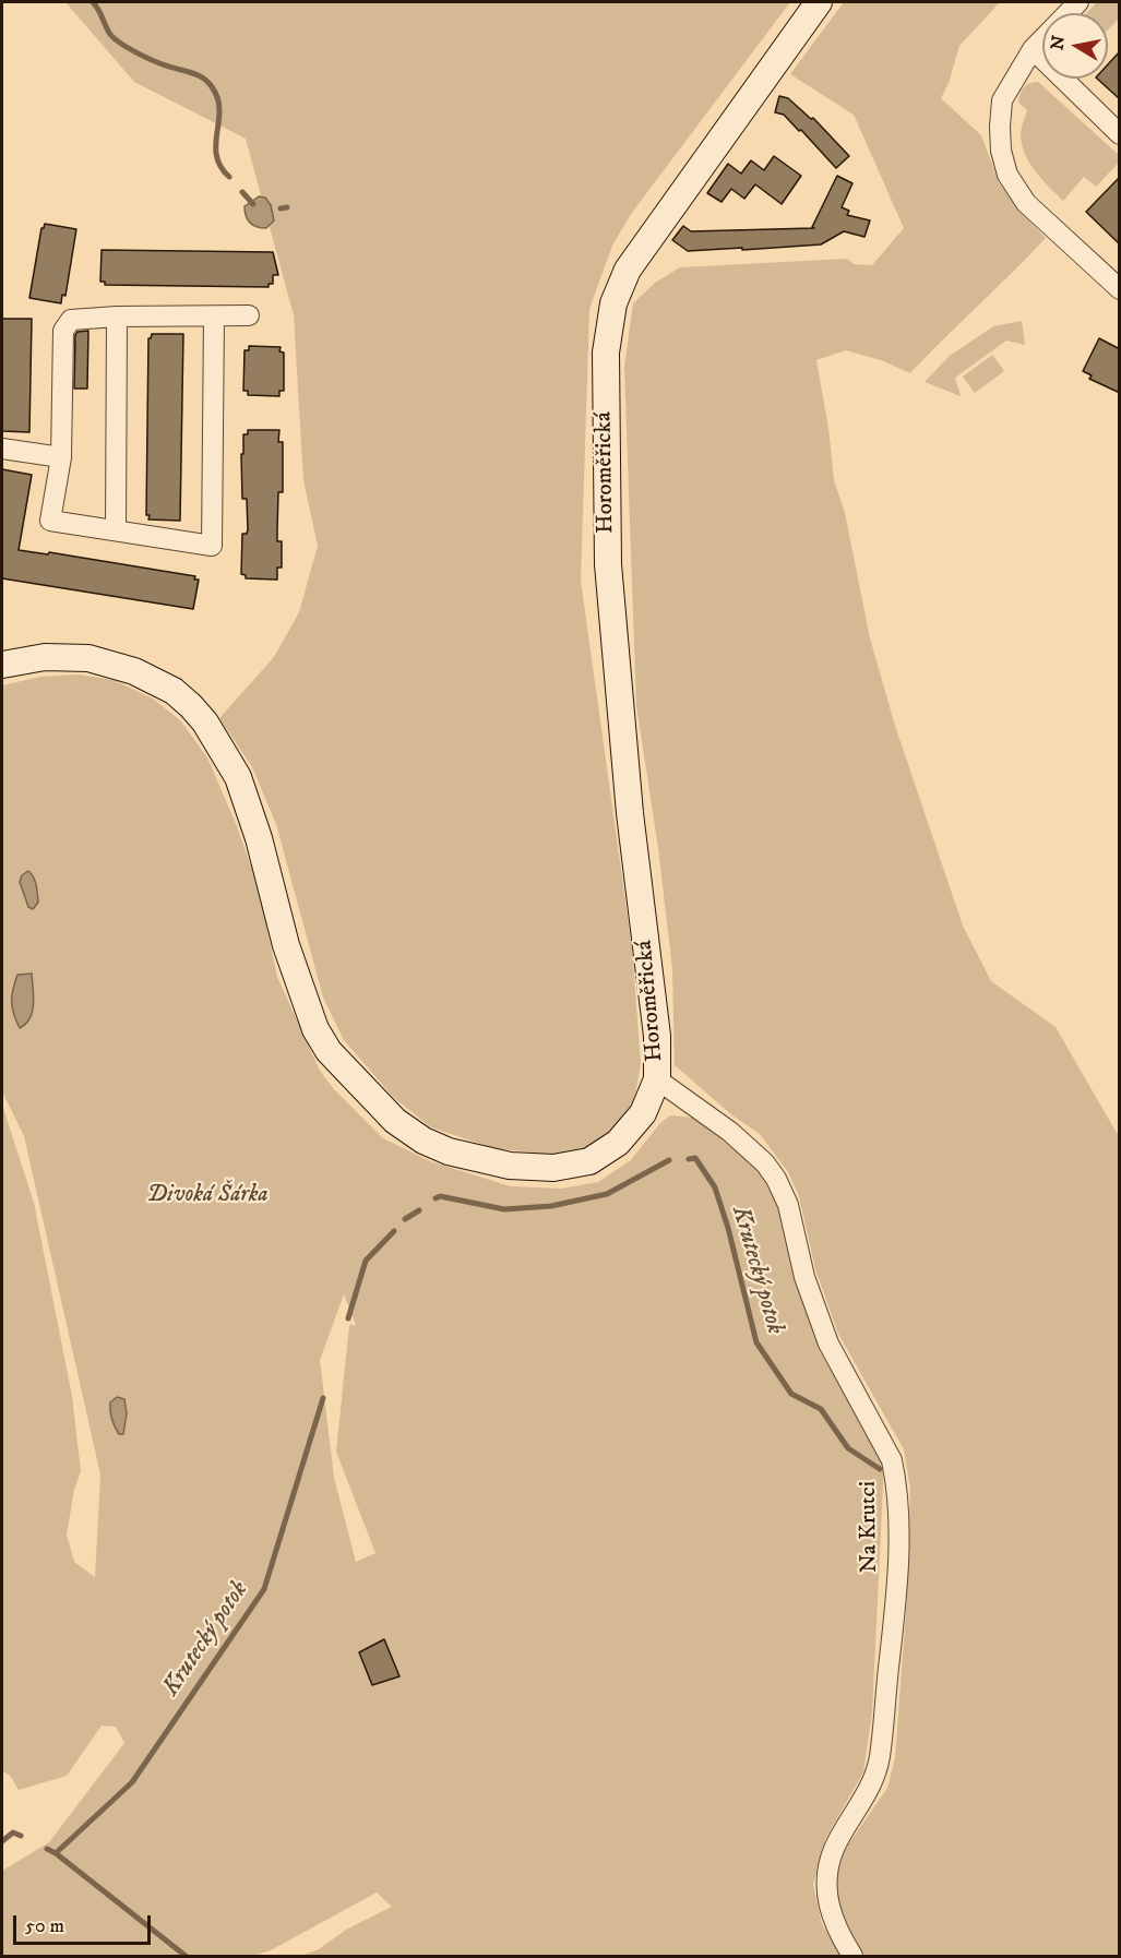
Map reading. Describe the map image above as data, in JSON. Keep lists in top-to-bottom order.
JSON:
{
  "streets": {
    "main road": ["Horoměřická"],
    "street": ["Na Krutci"]
  },
  "crossings": [
    ["Horoměřická", "Na Krutci"]
  ],
  "water": ["Krutecký potok"],
  "parks": ["Divoká Šárka"],
  "scale_bar": "50 m",
  "north": "left"
}
